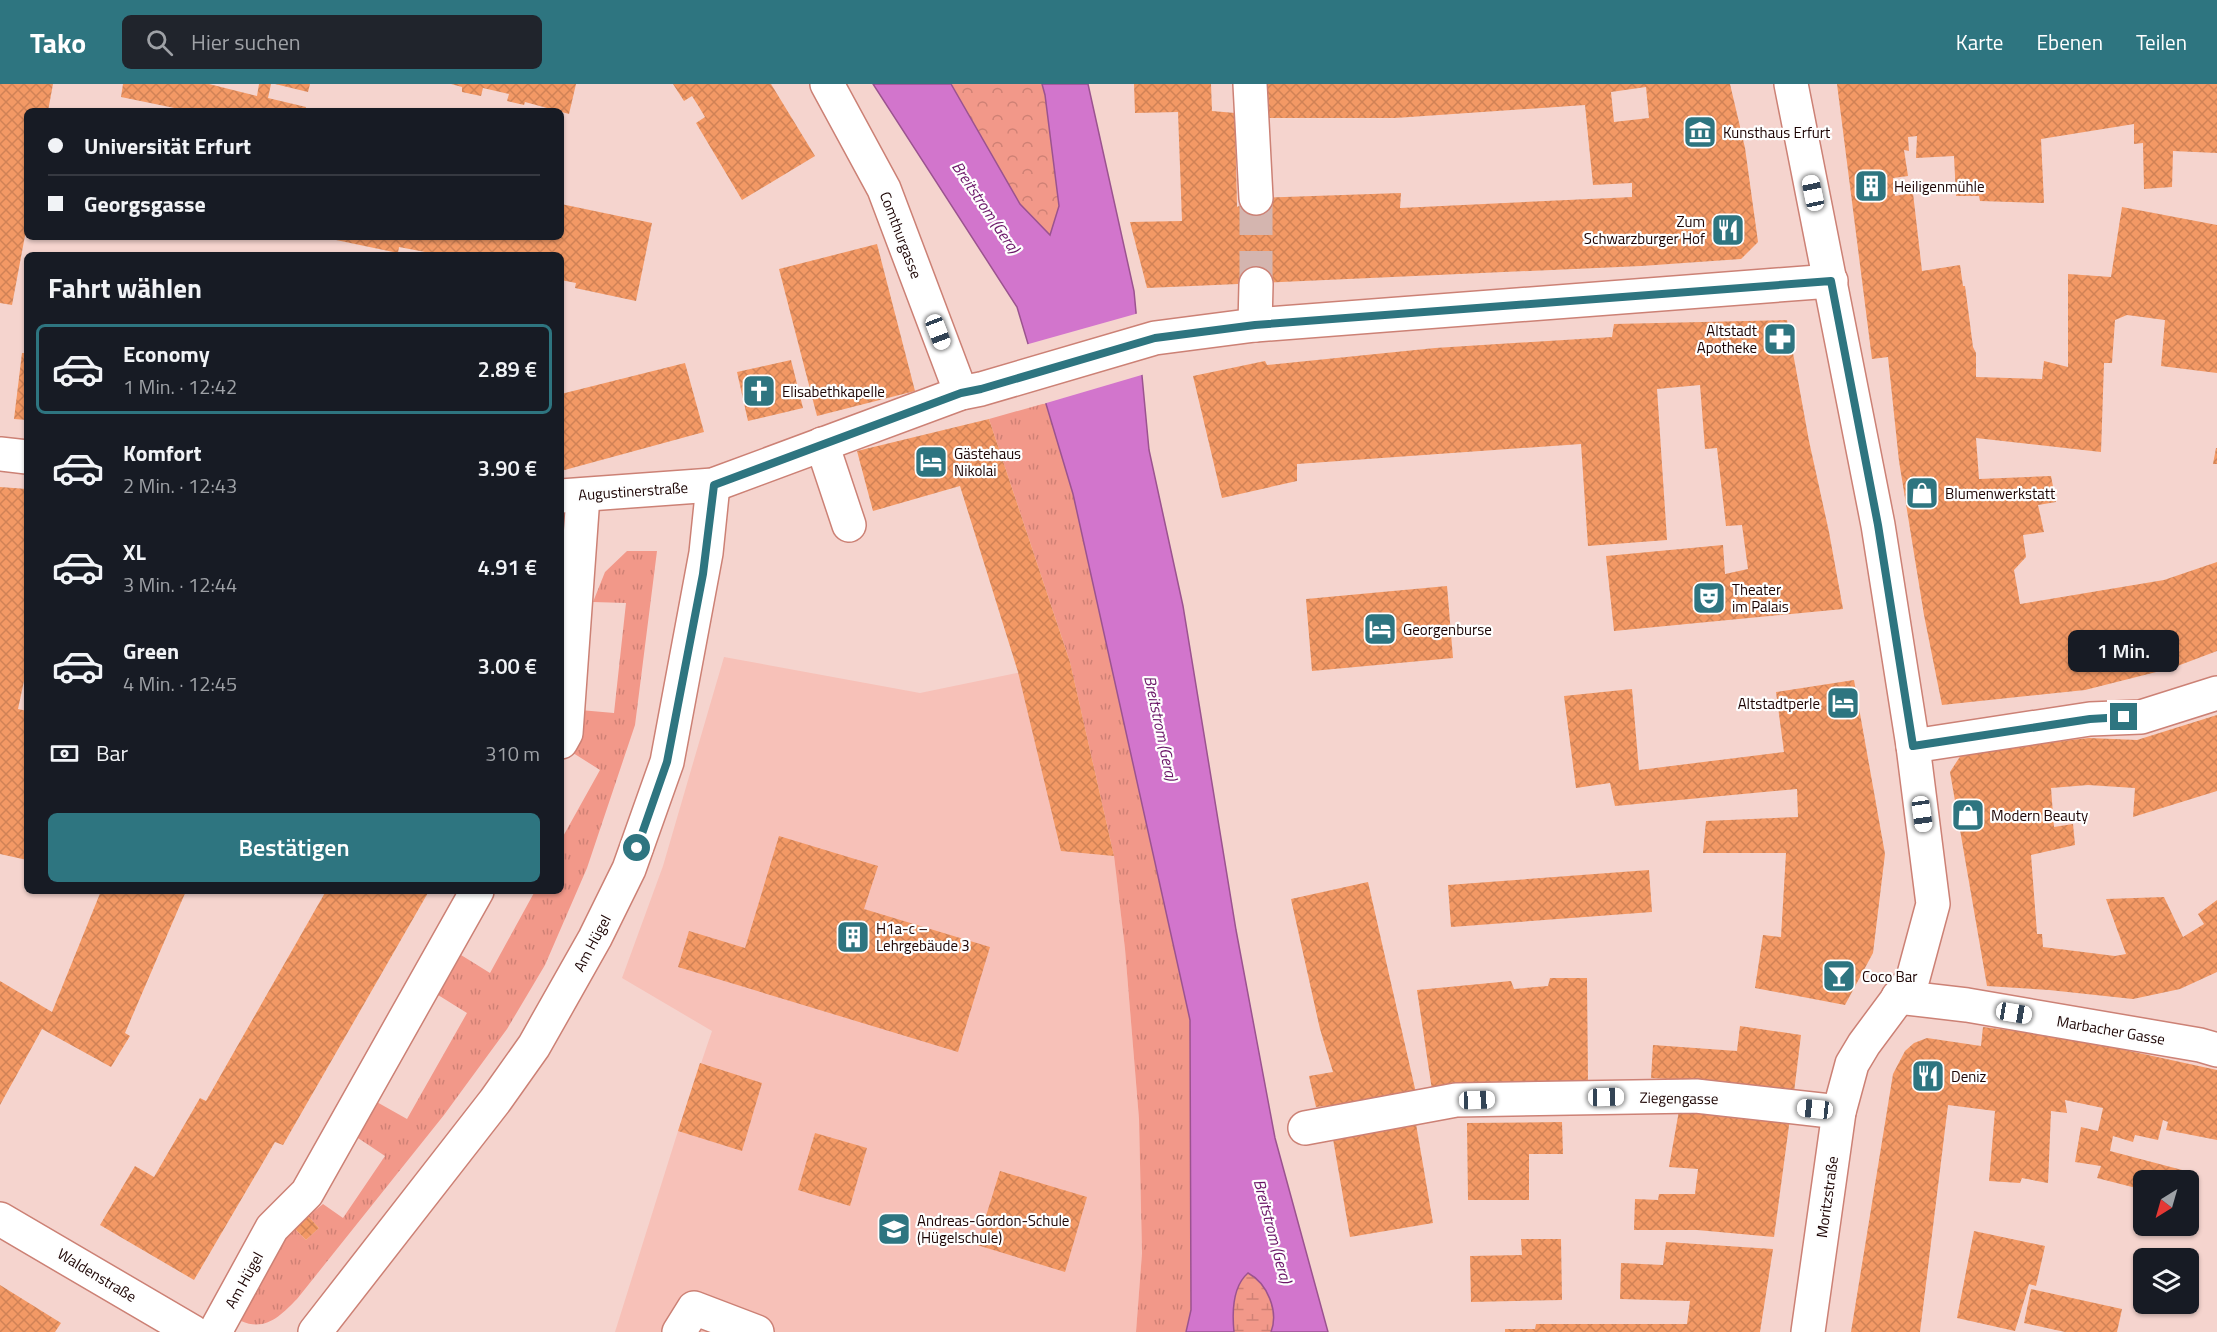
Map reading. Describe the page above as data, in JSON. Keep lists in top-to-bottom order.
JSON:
{
  "streets": {
    "street": [
      "Comthurgasse",
      "Augustinerstraße",
      "Am Hügel",
      "Marbacher Gasse",
      "Ziegengasse",
      "Moritzstraße",
      "Waldenstraße"
    ]
  },
  "crossings": [
    ["Comthurgasse", "Augustinerstraße"],
    ["Augustinerstraße", "Am Hügel"],
    ["Augustinerstraße", "Moritzstraße"],
    ["Marbacher Gasse", "Moritzstraße"],
    ["Ziegengasse", "Moritzstraße"]
  ],
  "water": ["Breitstrom (Gera)"],
  "places": {
    "museum": ["Kunsthaus Erfurt"],
    "building": ["Heiligenmühle", "H1a-c – Lehrgebäude 3"],
    "restaurant": ["Zum Schwarzburger Hof", "Deniz"],
    "pharmacy": ["Altstadt Apotheke"],
    "church": ["Elisabethkapelle"],
    "hotel": ["Gästehaus Nikolai", "Georgenburse", "Altstadtperle"],
    "shop": ["Blumenwerkstatt", "Modern Beauty"],
    "theatre": ["Theater im Palais"],
    "bar": ["Coco Bar"],
    "school or university": ["Andreas-Gordon-Schule (Hügelschule)"]
  },
  "north": "bottom left",
  "page": {
    "header": "Tako",
    "search": "Hier suchen",
    "nav": ["Karte", "Ebenen", "Teilen"],
    "banner": ["Universität Erfurt", "Georgsgasse"],
    "heading": "Fahrt wählen",
    "list": [
      {
        "name": "Economy",
        "note": "1 Min. · 12:42",
        "value": "2.89 €"
      },
      {
        "name": "Komfort",
        "note": "2 Min. · 12:43",
        "value": "3.90 €"
      },
      {
        "name": "XL",
        "note": "3 Min. · 12:44",
        "value": "4.91 €"
      },
      {
        "name": "Green",
        "note": "4 Min. · 12:45",
        "value": "3.00 €"
      }
    ],
    "bubble": "1 Min.",
    "pay": ["Bar", "310 m"],
    "buttons": "Bestätigen"
  }
}
